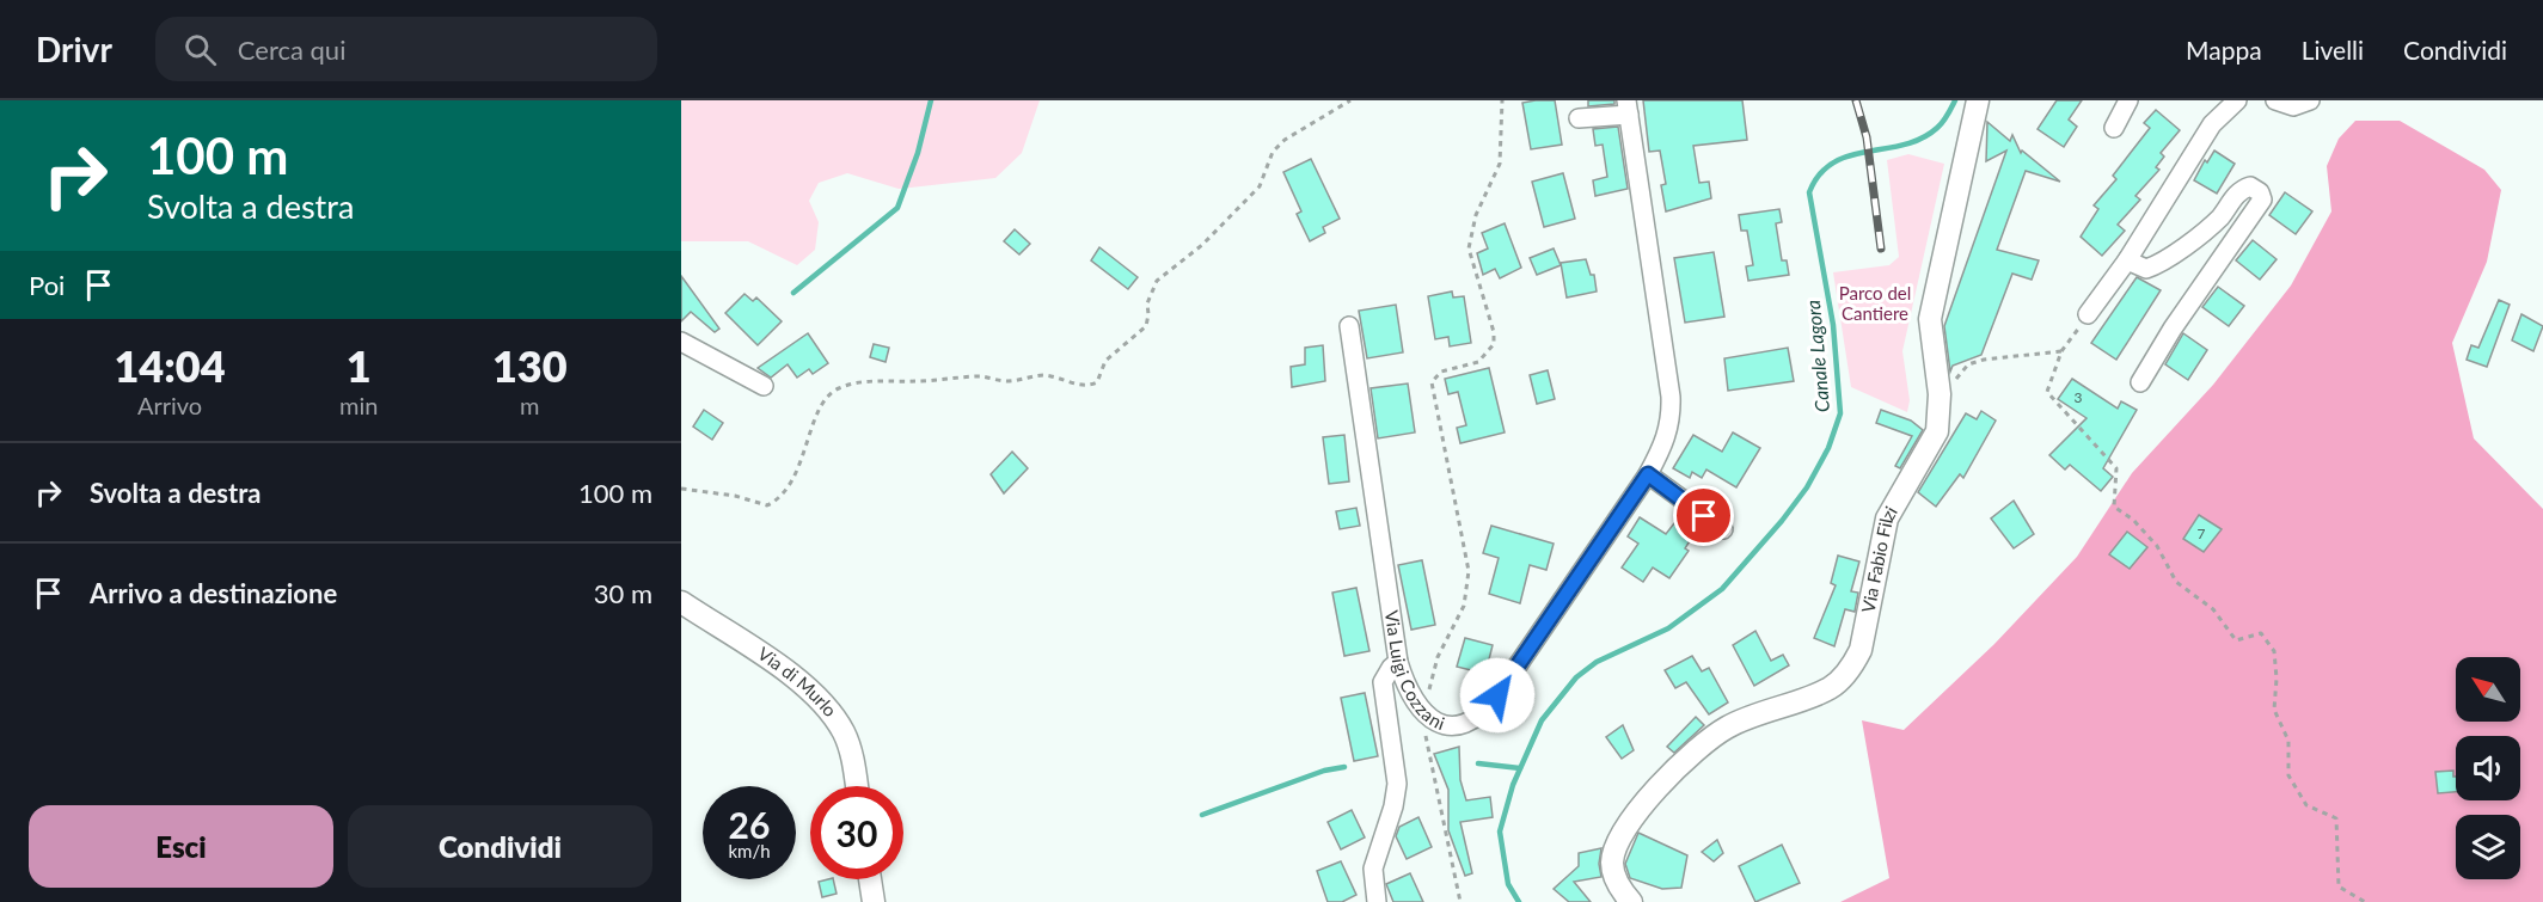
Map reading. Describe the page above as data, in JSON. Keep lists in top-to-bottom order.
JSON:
{
  "streets": {
    "street": ["Via Fabio Filzi", "Via Luigi Cozzani", "Via di Murlo"]
  },
  "water": ["Canale Lagora"],
  "parks": ["Parco del Cantiere"],
  "house_numbers": ["3", "7"],
  "north": "top left",
  "page": {
    "header": "Drivr",
    "search": "Cerca qui",
    "nav": ["Mappa", "Livelli", "Condividi"],
    "turn": ["100 m", "Svolta a destra"],
    "then": "Poi",
    "eta": [
      "14:04",
      "Arrivo",
      "1",
      "min",
      "130",
      "m"
    ],
    "list": [
      {
        "name": "Svolta a destra",
        "value": "100 m"
      },
      {
        "name": "Arrivo a destinazione",
        "value": "30 m"
      }
    ],
    "speed": "26 km/h",
    "limit": "30",
    "buttons": ["Esci", "Condividi"]
  }
}
